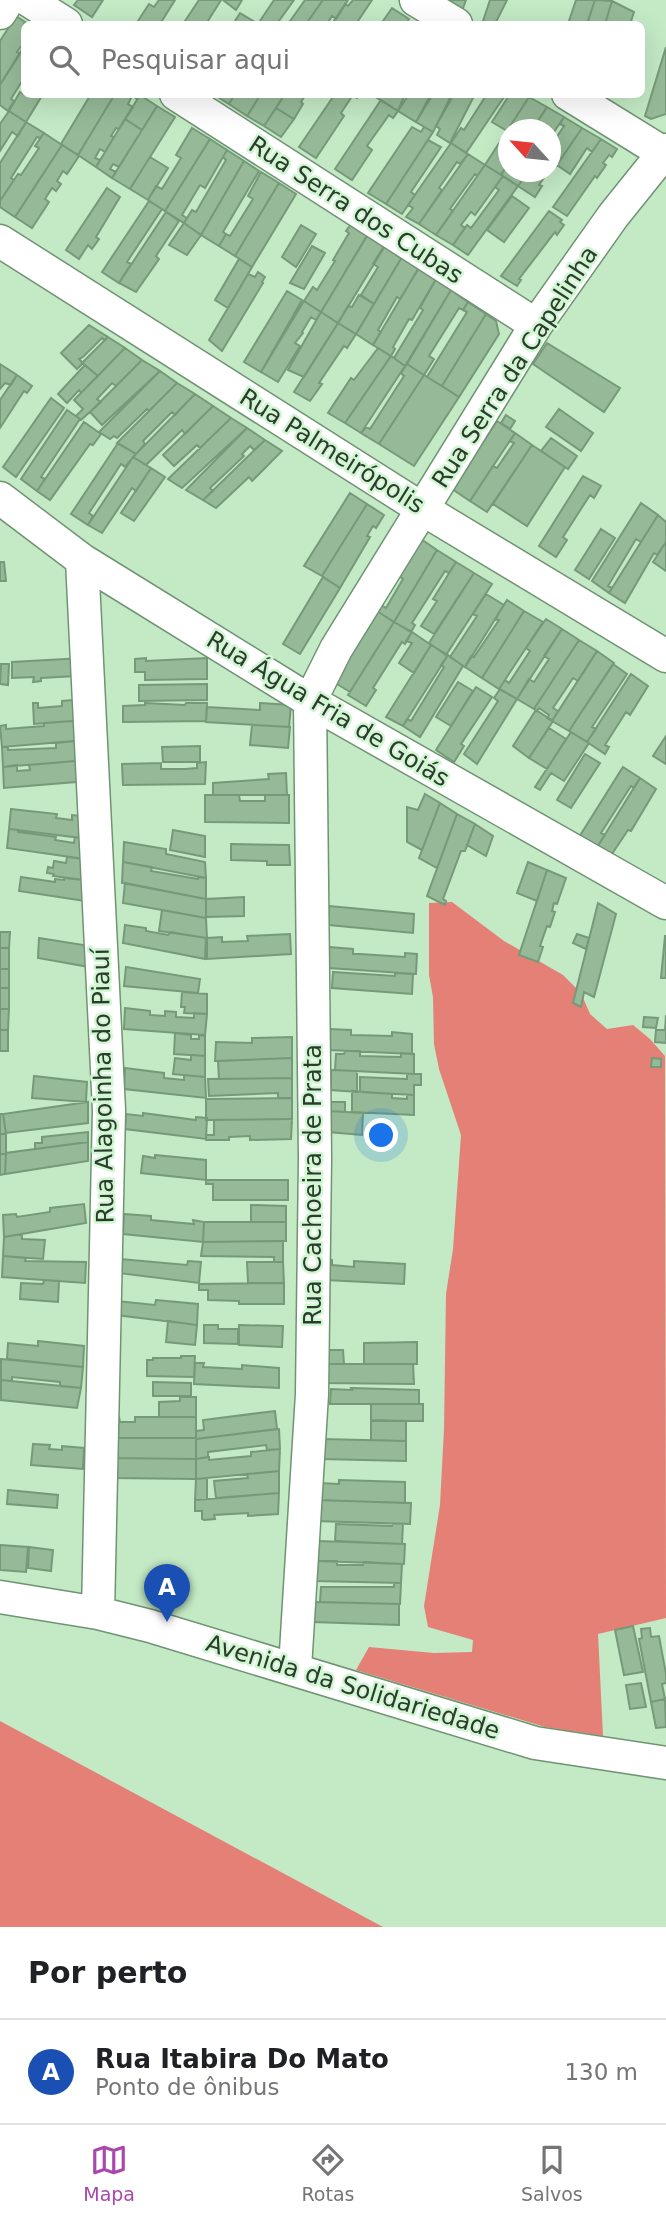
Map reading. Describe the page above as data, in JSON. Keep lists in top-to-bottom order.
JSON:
{
  "streets": {
    "street": [
      "Rua Serra dos Cubas",
      "Rua Serra da Capelinha",
      "Rua Palmeirópolis",
      "Rua Água Fria de Goiás",
      "Rua Alagoinha do Piauí",
      "Rua Cachoeira de Prata",
      "Avenida da Solidariedade"
    ]
  },
  "crossings": [
    ["Rua Serra dos Cubas", "Rua Serra da Capelinha"],
    ["Rua Serra da Capelinha", "Rua Palmeirópolis"],
    ["Rua Serra da Capelinha", "Rua Água Fria de Goiás"],
    ["Rua Serra da Capelinha", "Rua Cachoeira de Prata"],
    ["Rua Água Fria de Goiás", "Rua Alagoinha do Piauí"],
    ["Rua Água Fria de Goiás", "Rua Cachoeira de Prata"],
    ["Rua Alagoinha do Piauí", "Avenida da Solidariedade"],
    ["Rua Cachoeira de Prata", "Avenida da Solidariedade"]
  ],
  "north": "top left",
  "page": {
    "search": "Pesquisar aqui",
    "pins": "A",
    "heading": "Por perto",
    "list": [
      {
        "mark": "A",
        "name": "Rua Itabira Do Mato",
        "note": "Ponto de ônibus",
        "value": "130 m"
      }
    ],
    "nav": ["Mapa", "Rotas", "Salvos"]
  }
}
